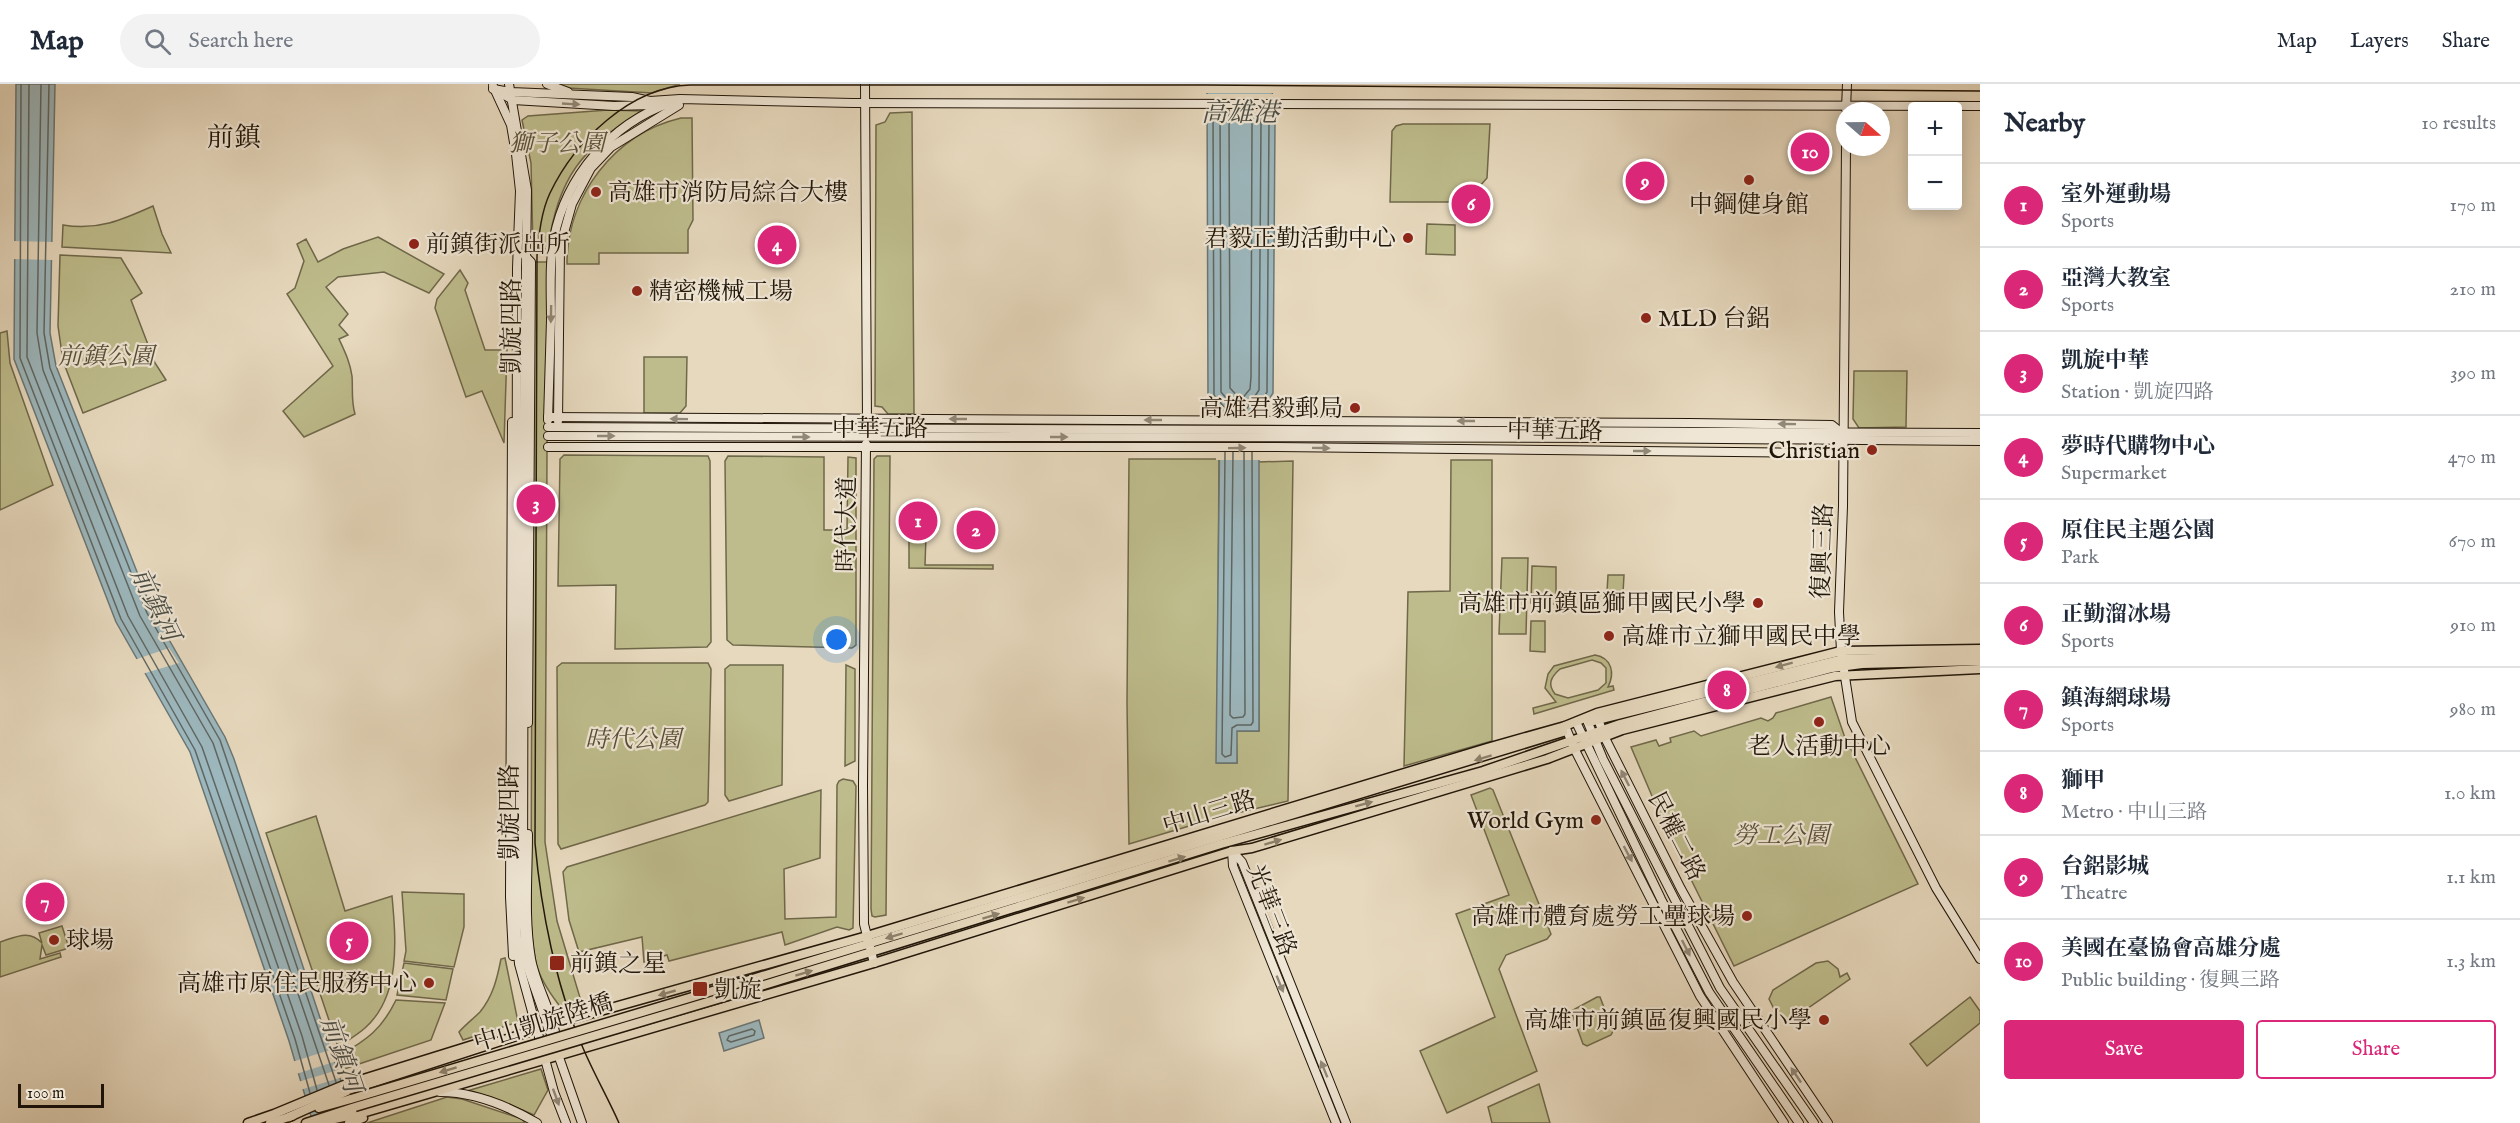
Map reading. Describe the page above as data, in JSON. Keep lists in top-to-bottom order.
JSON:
{
  "streets": {
    "main road": ["中山三路", "中山凱旋陸橋"],
    "street": [
      "凱旋四路",
      "中華五路",
      "時代大道",
      "復興三路",
      "民權二路",
      "光華三路"
    ]
  },
  "crossings": [
    ["凱旋四路", "中華五路"],
    ["凱旋四路", "中山三路"],
    ["中華五路", "時代大道"],
    ["中華五路", "復興三路"],
    ["時代大道", "中山三路"],
    ["復興三路", "中山三路"],
    ["中山三路", "民權二路"],
    ["中山三路", "光華三路"],
    ["中山三路", "中山凱旋陸橋"]
  ],
  "districts": ["前鎮"],
  "water": ["高雄港", "前鎮河"],
  "parks": [
    "獅子公園",
    "前鎮公園",
    "時代公園",
    "勞工公園"
  ],
  "places": {
    "other": [
      "中鋼健身館",
      "高雄市消防局綜合大樓",
      "君毅正勤活動中心",
      "前鎮街派出所",
      "精密機械工場",
      "MLD 台鋁",
      "高雄君毅郵局",
      "Christian",
      "高雄市前鎮區獅甲國民小學",
      "高雄市立獅甲國民中學",
      "老人活動中心",
      "World Gym",
      "高雄市體育處勞工壘球場",
      "球場",
      "高雄市原住民服務中心",
      "高雄市前鎮區復興國民小學"
    ],
    "transit": ["前鎮之星", "凱旋"]
  },
  "scale_bar": "100 m",
  "north": "right",
  "page": {
    "header": "Map",
    "search": "Search here",
    "nav": ["Map", "Layers", "Share"],
    "heading": ["Nearby", "10 results"],
    "map_buttons": ["+", "−"],
    "pins": [
      "10",
      "9",
      "6",
      "4",
      "3",
      "1",
      "2",
      "8",
      "7",
      "5"
    ],
    "list": [
      {
        "mark": "1",
        "name": "室外運動場",
        "note": "Sports",
        "value": "170 m"
      },
      {
        "mark": "2",
        "name": "亞灣大教室",
        "note": "Sports",
        "value": "210 m"
      },
      {
        "mark": "3",
        "name": "凱旋中華",
        "note": "Station · 凱旋四路",
        "value": "390 m"
      },
      {
        "mark": "4",
        "name": "夢時代購物中心",
        "note": "Supermarket",
        "value": "470 m"
      },
      {
        "mark": "5",
        "name": "原住民主題公園",
        "note": "Park",
        "value": "670 m"
      },
      {
        "mark": "6",
        "name": "正勤溜冰場",
        "note": "Sports",
        "value": "910 m"
      },
      {
        "mark": "7",
        "name": "鎮海網球場",
        "note": "Sports",
        "value": "980 m"
      },
      {
        "mark": "8",
        "name": "獅甲",
        "note": "Metro · 中山三路",
        "value": "1.0 km"
      },
      {
        "mark": "9",
        "name": "台鋁影城",
        "note": "Theatre",
        "value": "1.1 km"
      },
      {
        "mark": "10",
        "name": "美國在臺協會高雄分處",
        "note": "Public building · 復興三路",
        "value": "1.3 km"
      }
    ],
    "buttons": ["Save", "Share"],
    "scale": "100 m"
  }
}
